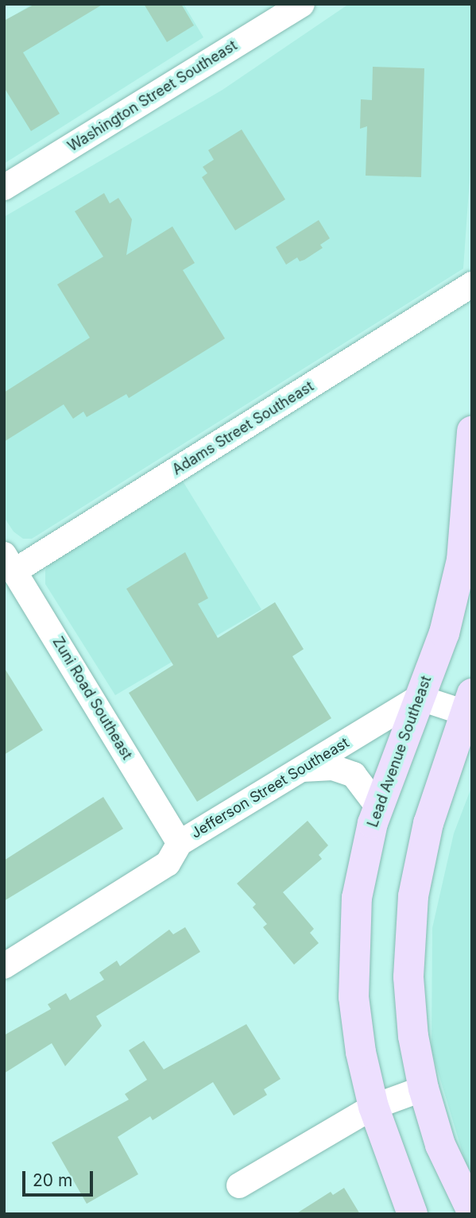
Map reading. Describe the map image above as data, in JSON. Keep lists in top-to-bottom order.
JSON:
{
  "streets": {
    "main road": ["Lead Avenue Southeast"],
    "street": [
      "Washington Street Southeast",
      "Adams Street Southeast",
      "Zuni Road Southeast",
      "Jefferson Street Southeast"
    ]
  },
  "crossings": [
    ["Adams Street Southeast", "Zuni Road Southeast"],
    ["Zuni Road Southeast", "Jefferson Street Southeast"],
    ["Lead Avenue Southeast", "Jefferson Street Southeast"]
  ],
  "scale_bar": "20 m"
}
